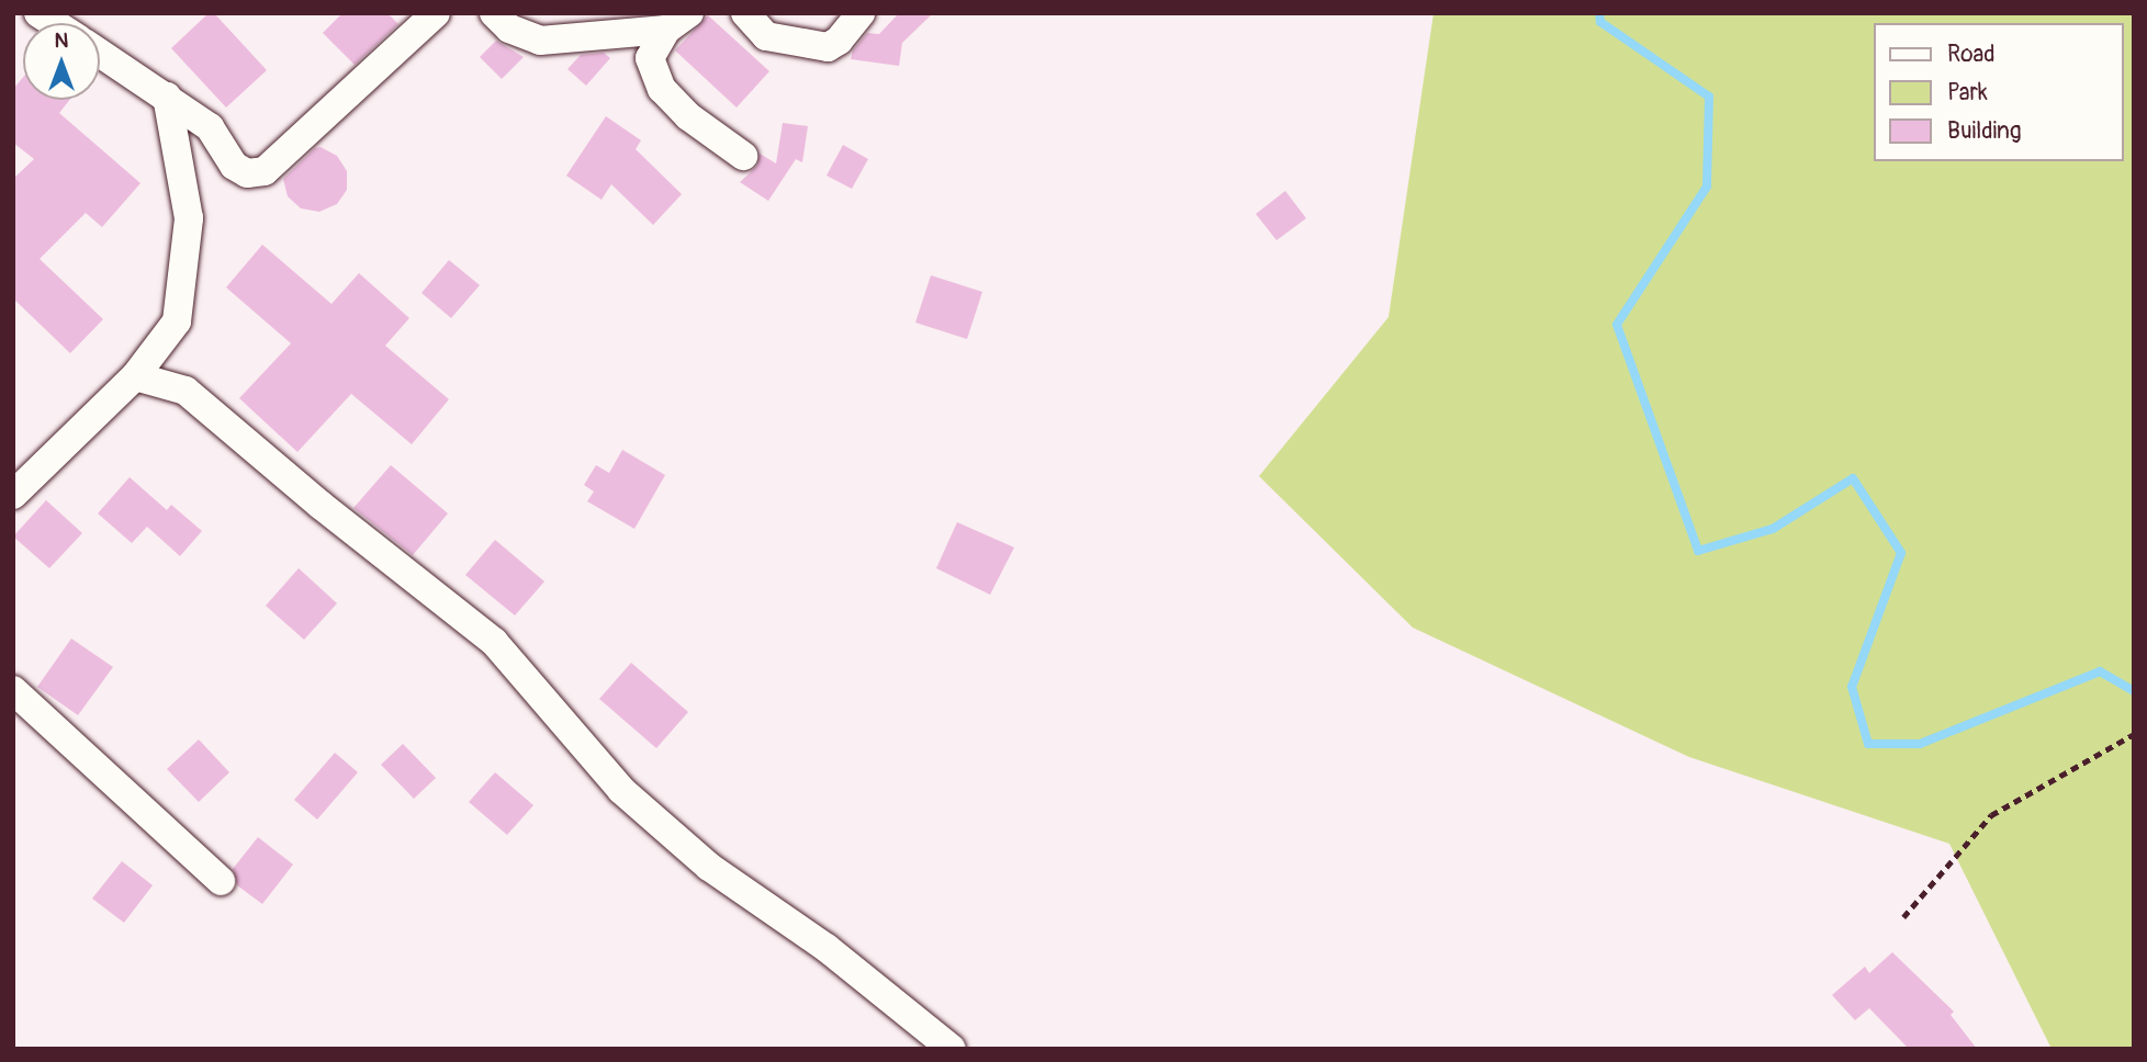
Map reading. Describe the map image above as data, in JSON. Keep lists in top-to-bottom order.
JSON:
{
  "legend": ["Road", "Park", "Building"],
  "north": "top"
}
